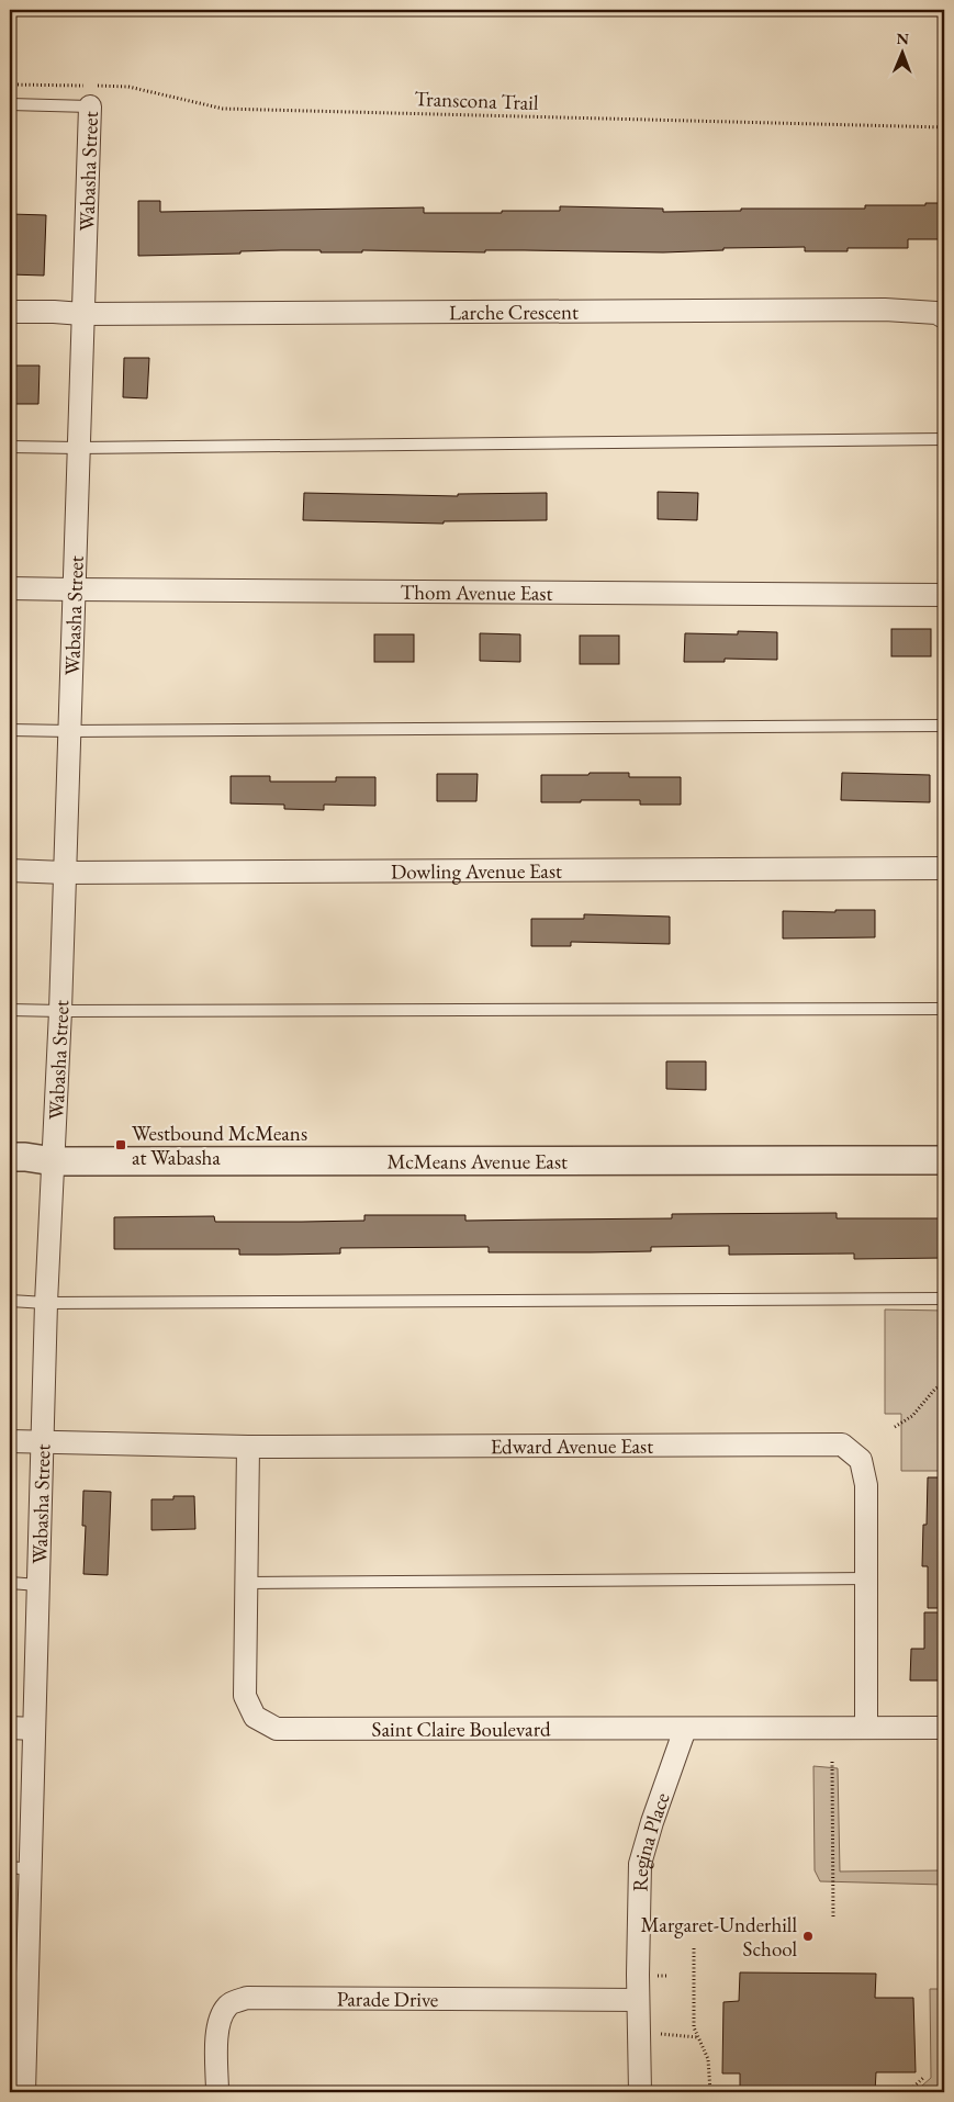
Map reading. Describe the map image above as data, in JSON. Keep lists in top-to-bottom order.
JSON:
{
  "streets": {
    "street": [
      "Wabasha Street",
      "Larche Crescent",
      "Thom Avenue East",
      "Dowling Avenue East",
      "McMeans Avenue East",
      "Edward Avenue East",
      "Saint Claire Boulevard",
      "Regina Place",
      "Parade Drive"
    ],
    "path": ["Transcona Trail"]
  },
  "crossings": [
    ["Wabasha Street", "Larche Crescent"],
    ["Wabasha Street", "Thom Avenue East"],
    ["Wabasha Street", "Dowling Avenue East"],
    ["Wabasha Street", "McMeans Avenue East"],
    ["Wabasha Street", "Edward Avenue East"],
    ["Edward Avenue East", "Saint Claire Boulevard"],
    ["Saint Claire Boulevard", "Regina Place"],
    ["Regina Place", "Parade Drive"]
  ],
  "places": {
    "transit": ["Westbound McMeans at Wabasha"],
    "other": ["Margaret-Underhill School"]
  },
  "north": "top"
}
